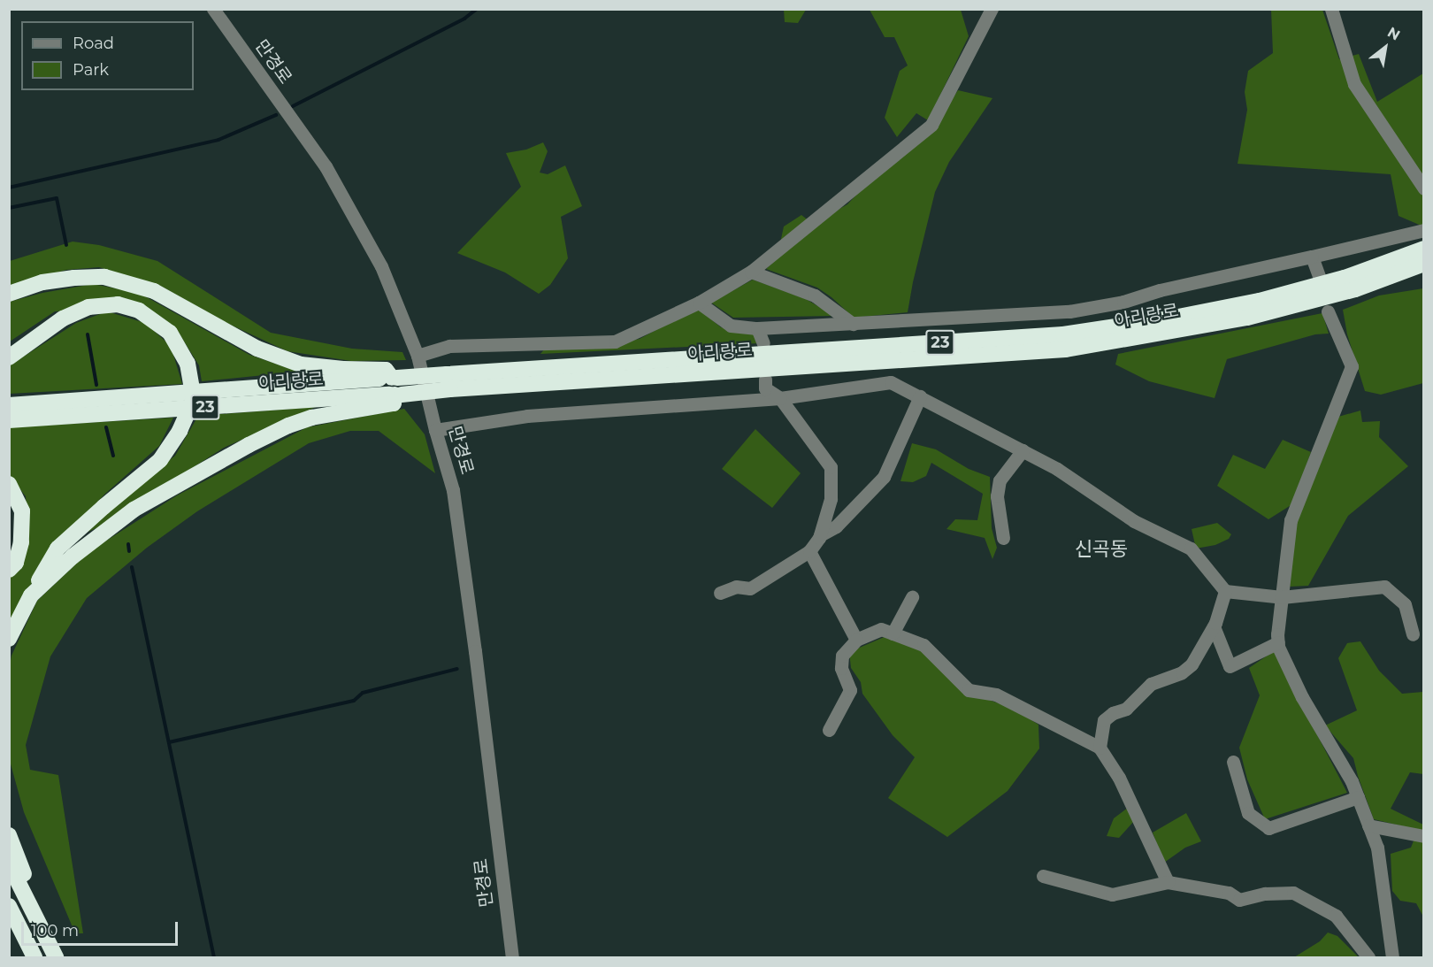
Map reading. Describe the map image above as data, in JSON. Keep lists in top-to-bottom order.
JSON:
{
  "streets": {
    "highway": ["아리랑로", "23"],
    "street": ["만경로"]
  },
  "districts": ["신곡동"],
  "legend": ["Road", "Park"],
  "scale_bar": "100 m",
  "north": "top right"
}
